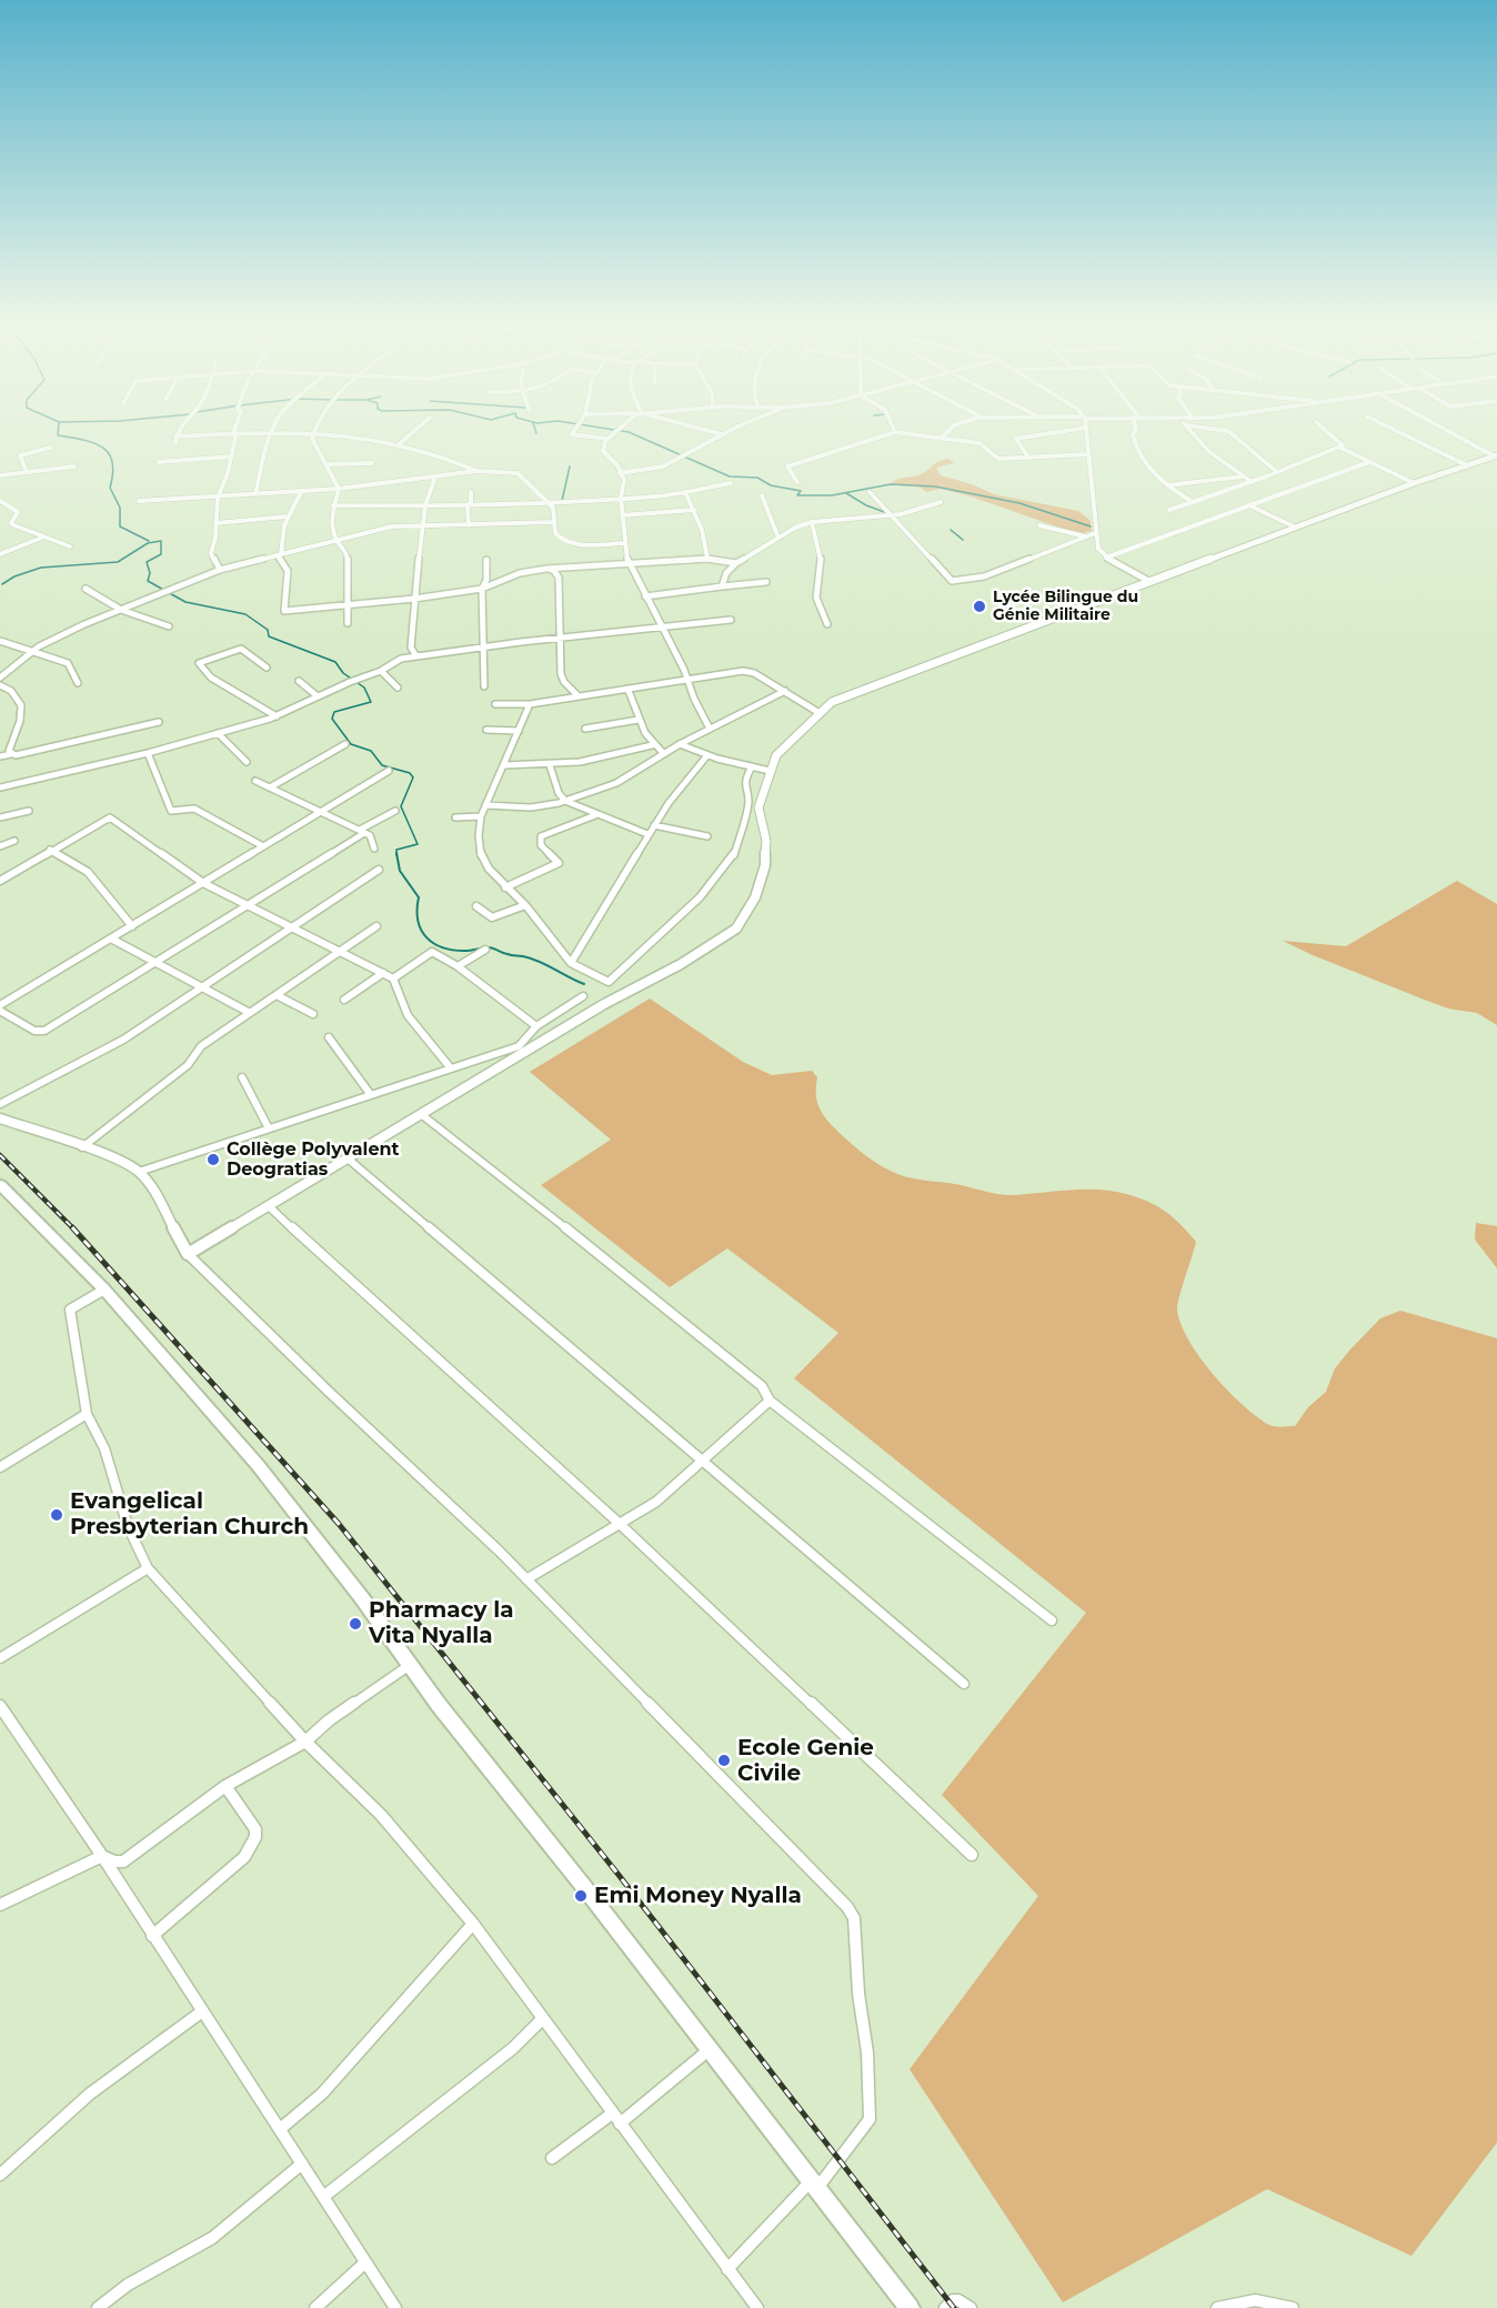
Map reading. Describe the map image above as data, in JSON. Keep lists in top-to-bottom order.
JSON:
{
  "places": [
    "Lycée Bilingue du Génie Militaire",
    "Collège Polyvalent Deogratias",
    "Evangelical Presbyterian Church",
    "Pharmacy la Vita Nyalla",
    "Ecole Genie Civile",
    "Emi Money Nyalla"
  ]
}
